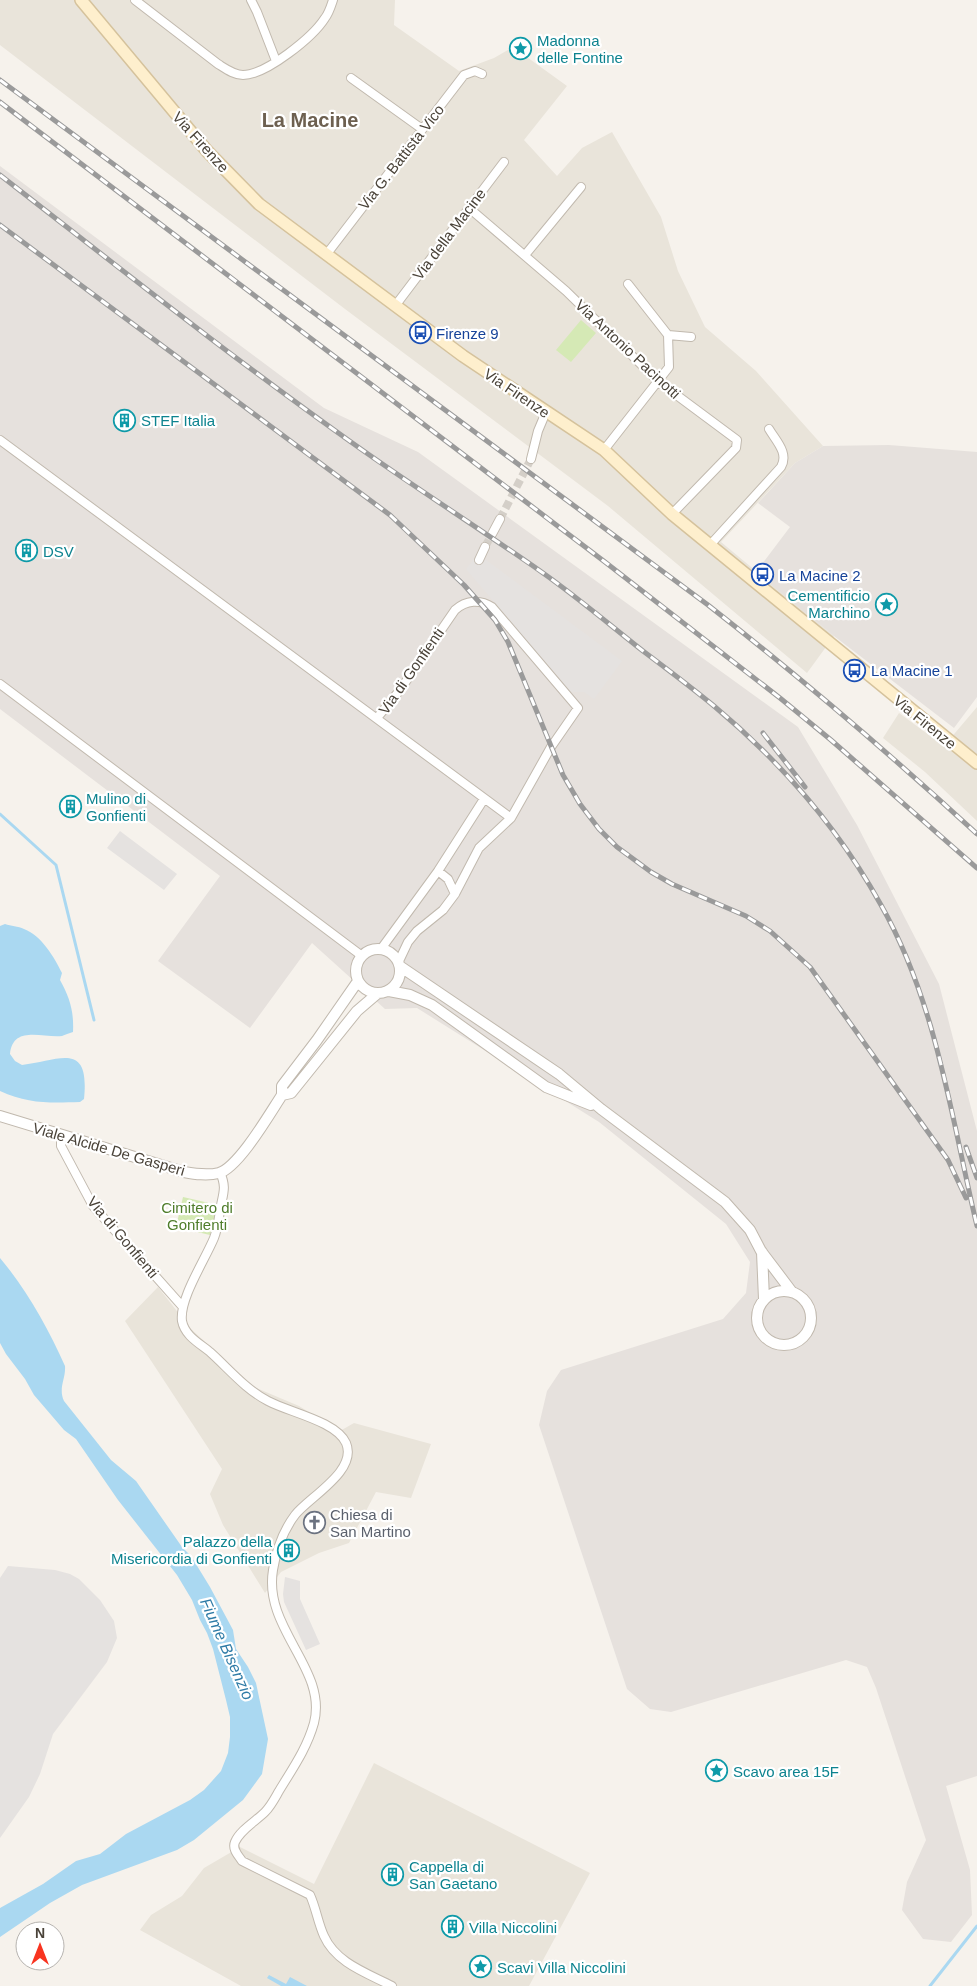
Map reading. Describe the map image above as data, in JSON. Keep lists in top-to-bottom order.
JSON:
{
  "streets": {
    "main road": ["Via Firenze"],
    "street": [
      "Via G. Battista Vico",
      "Via della Macine",
      "Via Antonio Pacinotti",
      "Via di Gonfienti",
      "Viale Alcide De Gasperi"
    ]
  },
  "crossings": [
    ["Via Firenze", "Via G. Battista Vico"],
    ["Via Firenze", "Via della Macine"],
    ["Via Firenze", "Via Antonio Pacinotti"],
    ["Via della Macine", "Via Antonio Pacinotti"],
    ["Via di Gonfienti", "Viale Alcide De Gasperi"]
  ],
  "districts": ["La Macine"],
  "water": ["Fiume Bisenzio"],
  "parks": ["Cimitero di Gonfienti"],
  "places": {
    "place": [
      "Madonna delle Fontine",
      "Cementificio Marchino",
      "Scavo area 15F",
      "Scavi Villa Niccolini"
    ],
    "bus stop": ["Firenze 9", "La Macine 2", "La Macine 1"],
    "building": [
      "STEF Italia",
      "DSV",
      "Mulino di Gonfienti",
      "Palazzo della Misericordia di Gonfienti",
      "Cappella di San Gaetano",
      "Villa Niccolini"
    ],
    "church": ["Chiesa di San Martino"]
  },
  "north": "top"
}
